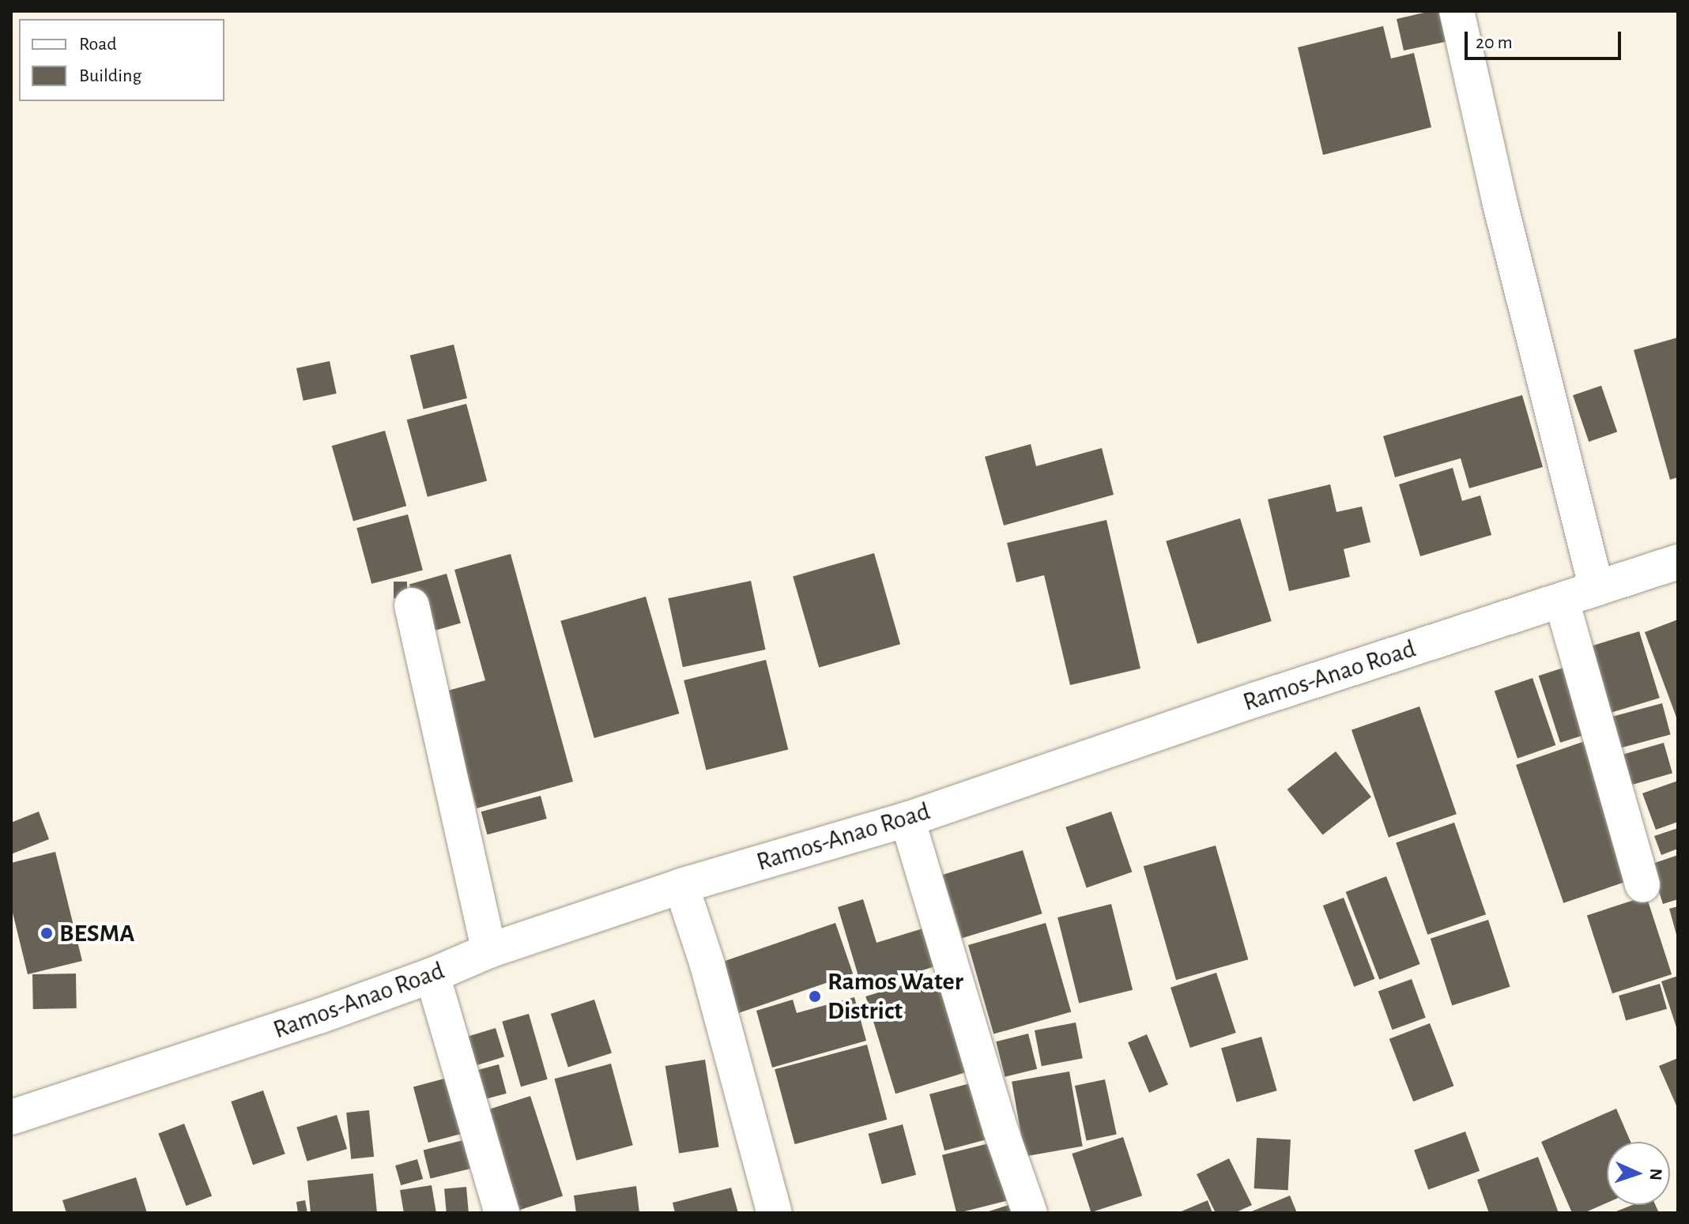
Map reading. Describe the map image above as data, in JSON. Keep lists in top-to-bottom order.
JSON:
{
  "streets": {
    "main road": ["Ramos-Anao Road"]
  },
  "places": ["BESMA", "Ramos Water District"],
  "legend": ["Road", "Building"],
  "scale_bar": "20 m",
  "north": "right"
}
